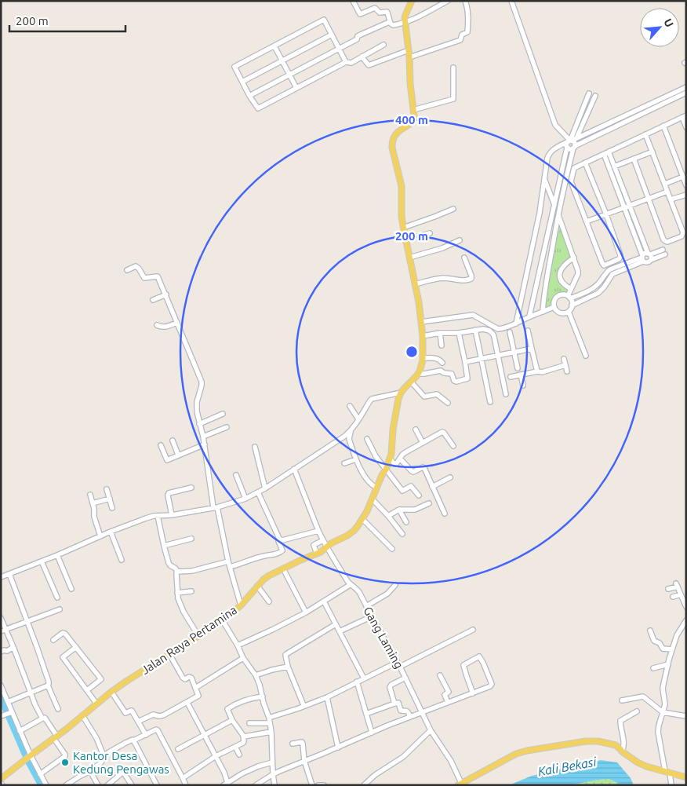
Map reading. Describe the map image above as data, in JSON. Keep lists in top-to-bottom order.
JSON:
{
  "streets": {
    "main road": ["Jalan Raya Pertamina"],
    "street": ["Gang Laming"]
  },
  "crossings": [
    ["Gang Laming", "Jalan Raya Pertamina"]
  ],
  "water": ["Kali Bekasi"],
  "places": ["Kantor Desa Kedung Pengawas"],
  "scale_bar": "200 m",
  "north": "top right",
  "rings": ["400 m", "200 m"]
}
